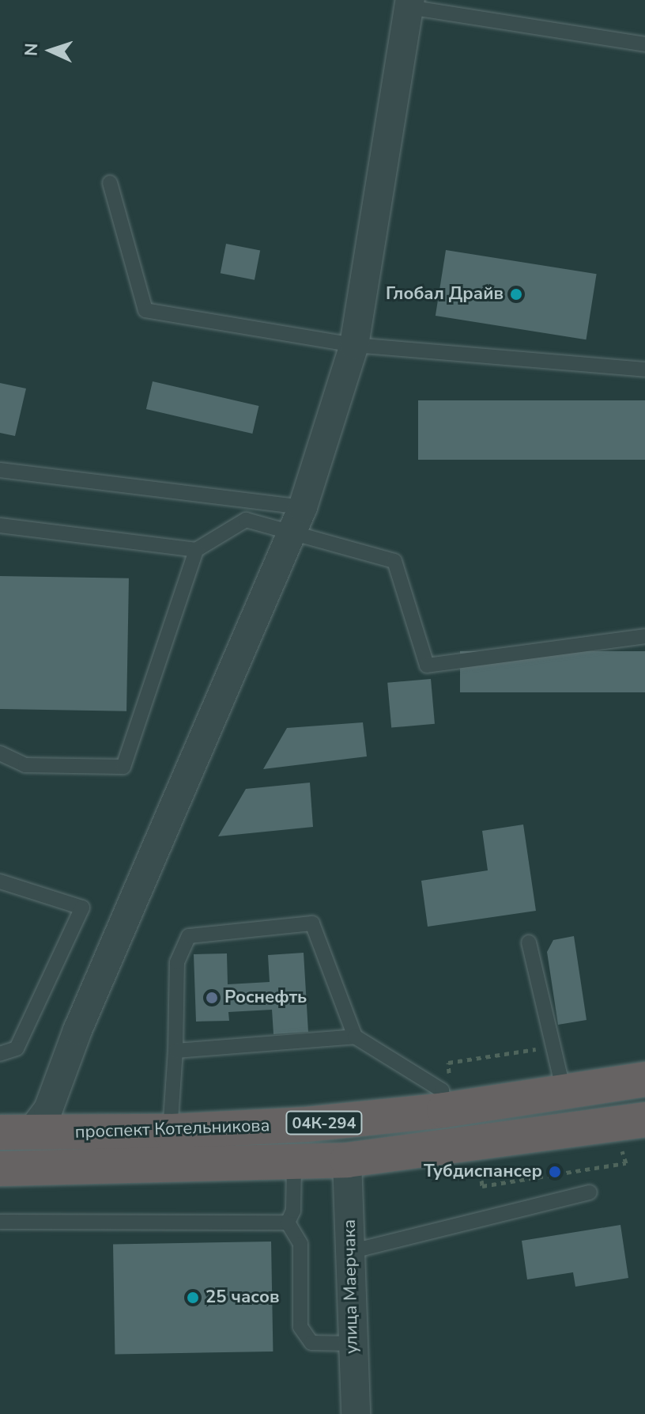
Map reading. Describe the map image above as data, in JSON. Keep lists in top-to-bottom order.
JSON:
{
  "streets": {
    "highway": ["04К-294", "проспект Котельникова"],
    "street": ["улица Маерчака"]
  },
  "crossings": [
    ["проспект Котельникова", "улица Маерчака"]
  ],
  "places": [
    "Глобал Драйв",
    "Роснефть",
    "Тубдиспансер",
    "25 часов"
  ],
  "north": "left"
}
